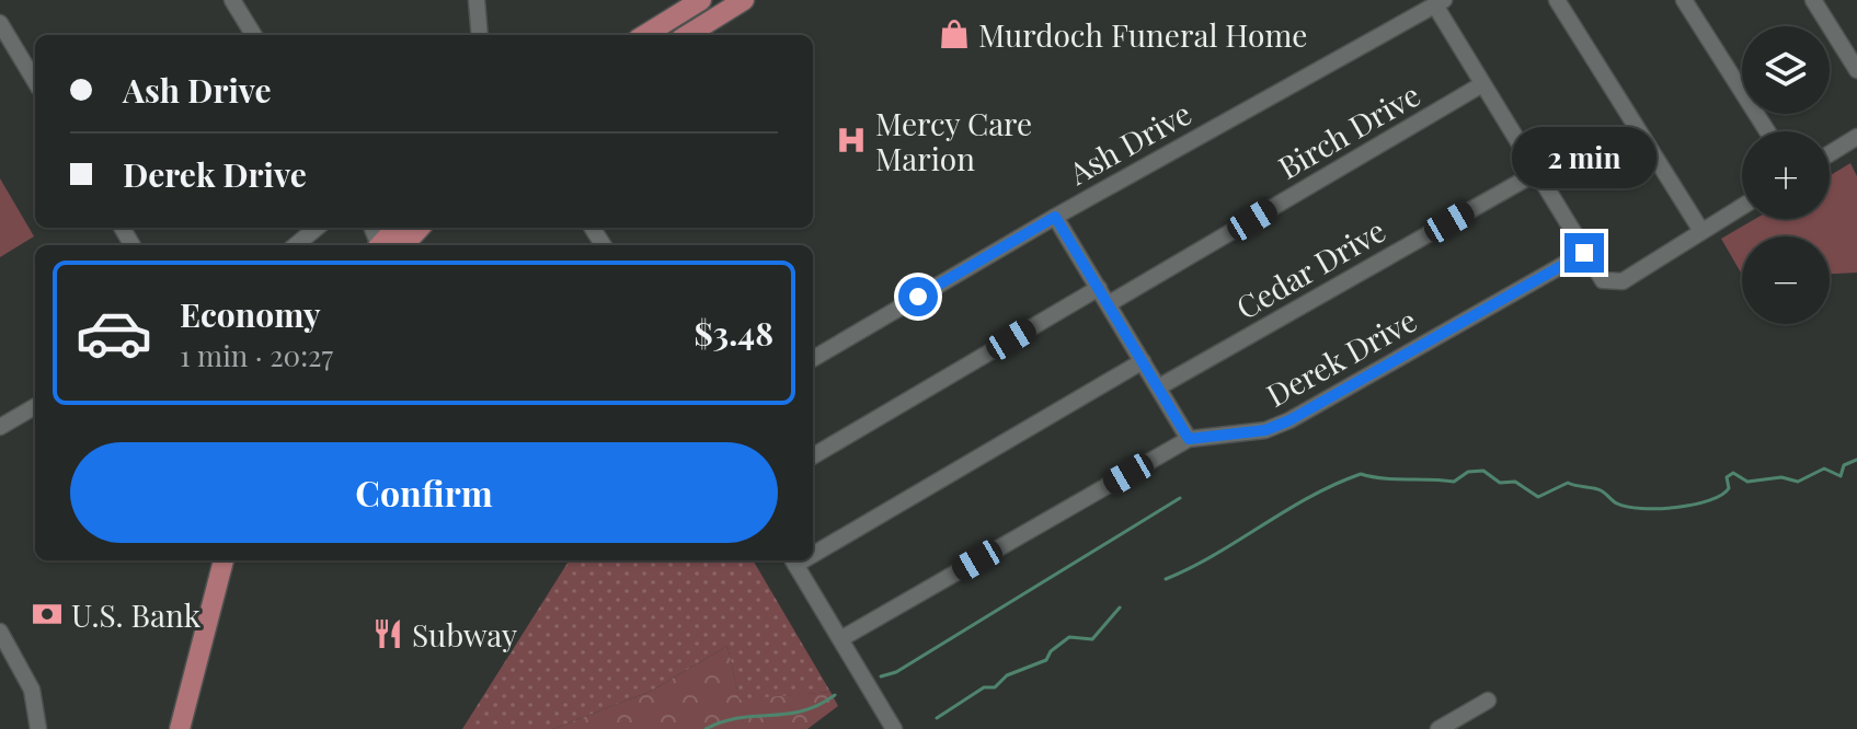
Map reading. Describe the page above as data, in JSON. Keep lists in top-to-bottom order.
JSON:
{
  "streets": {
    "street": [
      "Birch Drive",
      "Ash Drive",
      "Cedar Drive",
      "Derek Drive"
    ]
  },
  "places": {
    "shop": ["Murdoch Funeral Home"],
    "hospital": ["Mercy Care Marion"],
    "bank": ["U.S. Bank"],
    "restaurant": ["Subway"]
  },
  "page": {
    "map_buttons": ["+", "−"],
    "banner": ["Ash Drive", "Derek Drive"],
    "bubble": "2 min",
    "list": [
      {
        "name": "Economy",
        "note": "1 min · 20:27",
        "value": "$3.48"
      }
    ],
    "buttons": "Confirm"
  }
}
